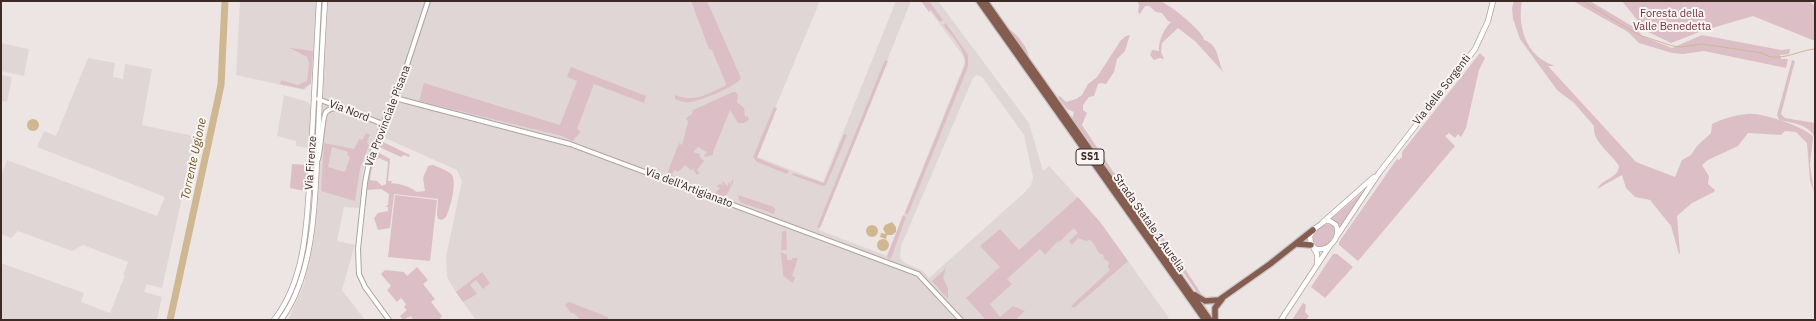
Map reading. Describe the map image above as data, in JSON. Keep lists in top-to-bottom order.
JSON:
{
  "streets": {
    "highway": ["SS1", "Strada Statale 1 Aurelia"],
    "main road": ["Via delle Sorgenti", "Via Firenze"],
    "street": ["Via Nord", "Via Provinciale Pisana", "Via dell'Artigianato"]
  },
  "crossings": [
    ["Via Nord", "Via Provinciale Pisana"],
    ["Via Nord", "Via Firenze"],
    ["Via Provinciale Pisana", "Via dell'Artigianato"]
  ],
  "water": ["Torrente Ugione"],
  "parks": ["Foresta della Valle Benedetta"]
}
